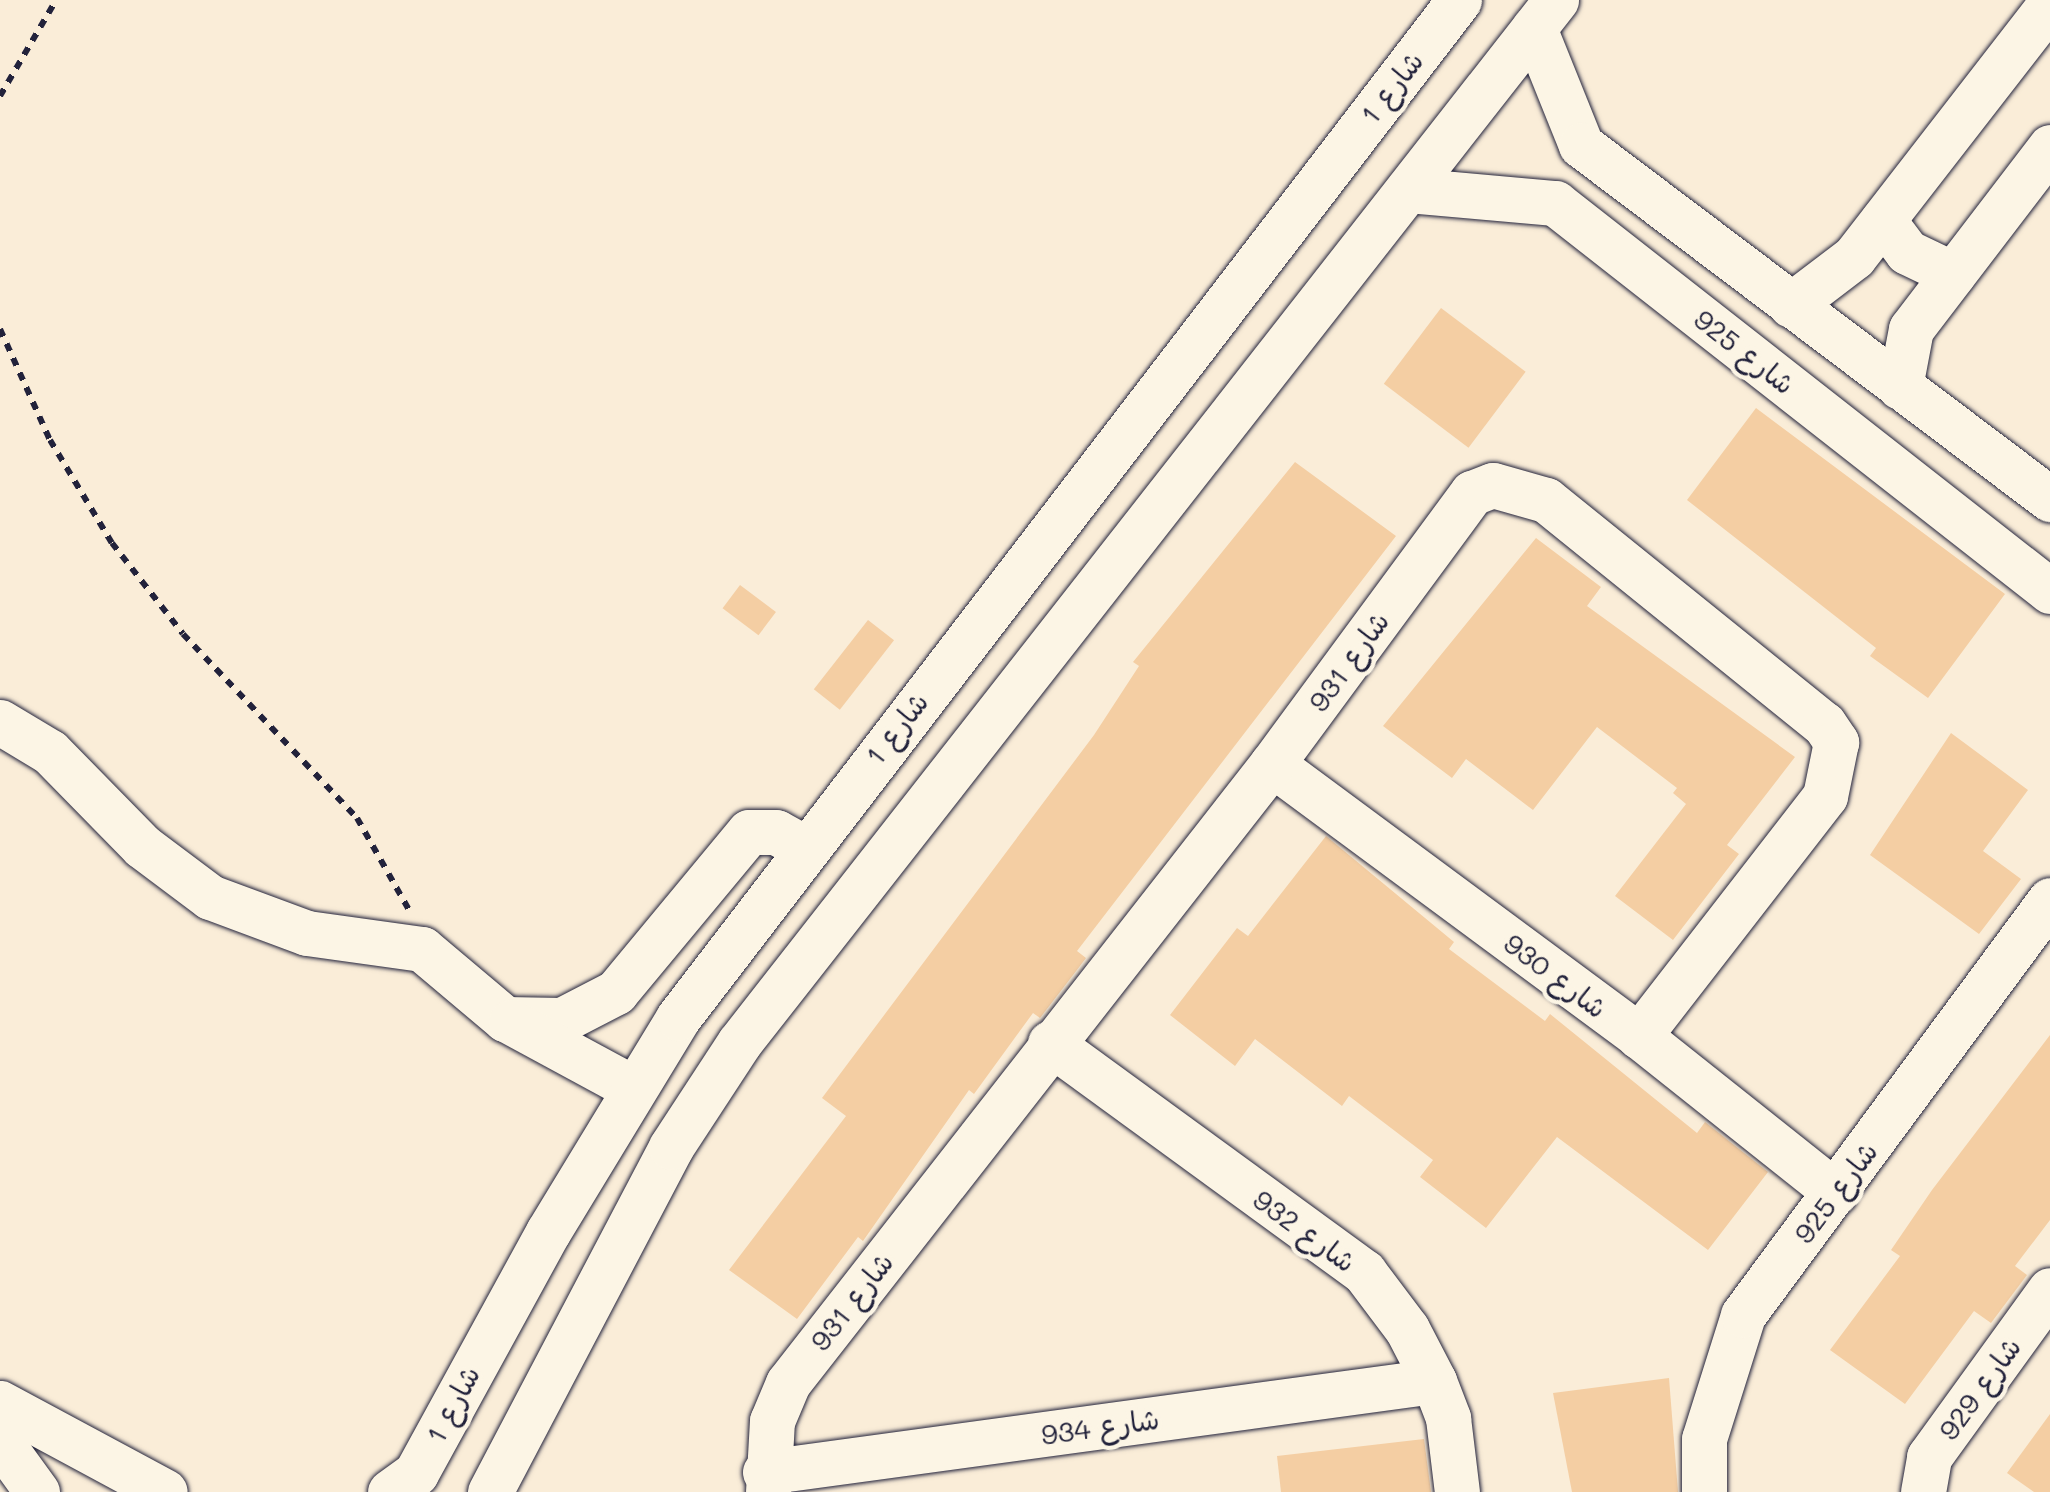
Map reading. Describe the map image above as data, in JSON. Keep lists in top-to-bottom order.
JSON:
{
  "streets": {
    "street": [
      "شارع 1",
      "شارع 925",
      "شارع 931",
      "شارع 930",
      "شارع 932",
      "شارع 929",
      "شارع 934"
    ]
  },
  "crossings": [
    ["شارع 925", "شارع 930"],
    ["شارع 931", "شارع 930"],
    ["شارع 931", "شارع 932"],
    ["شارع 931", "شارع 934"],
    ["شارع 932", "شارع 934"]
  ]
}
